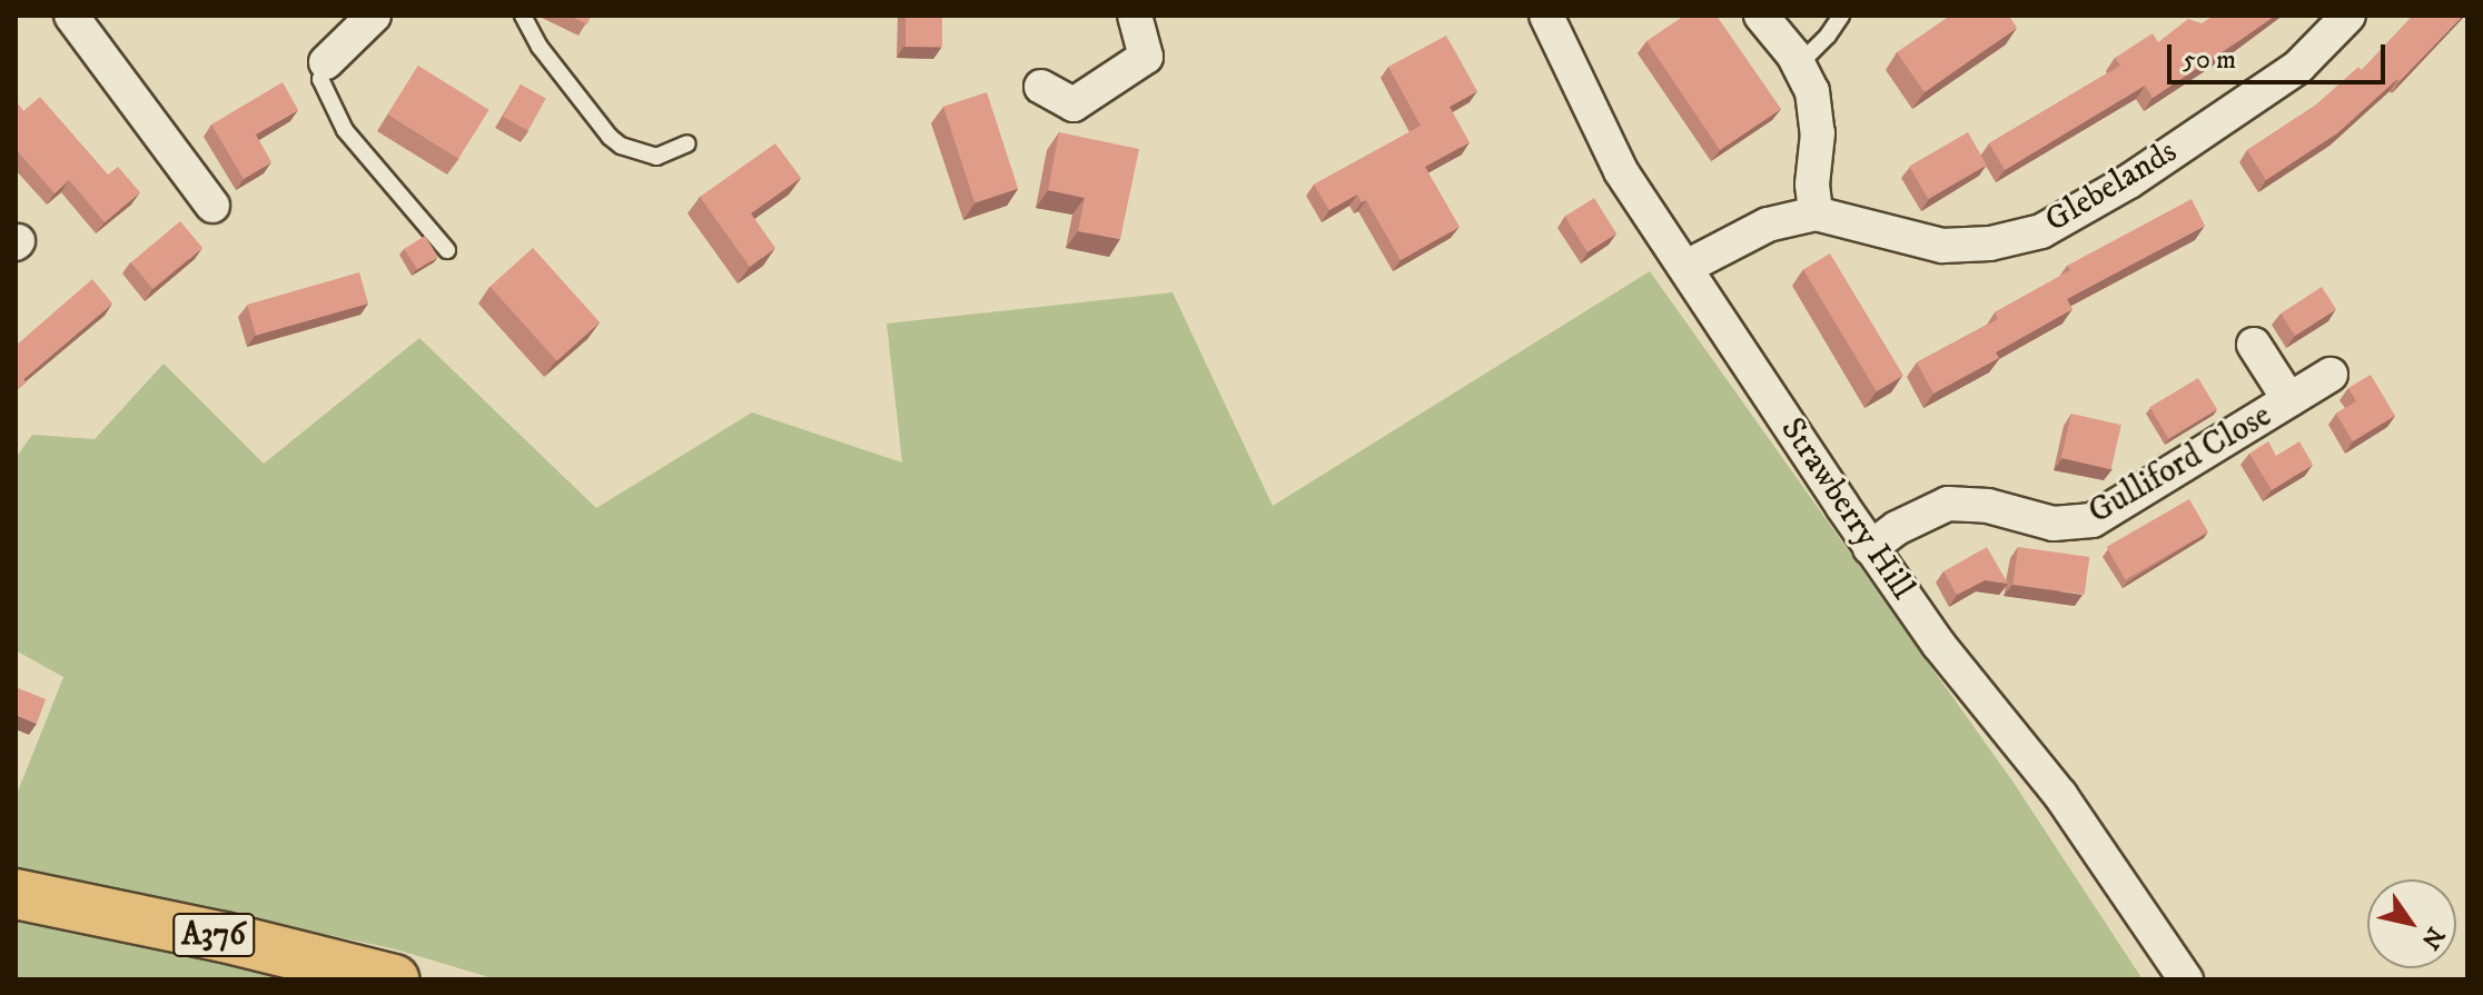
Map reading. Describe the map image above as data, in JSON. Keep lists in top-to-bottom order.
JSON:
{
  "streets": {
    "highway": ["A376"],
    "street": ["Glebelands", "Gulliford Close", "Strawberry Hill"]
  },
  "crossings": [
    ["Glebelands", "Strawberry Hill"],
    ["Gulliford Close", "Strawberry Hill"]
  ],
  "scale_bar": "50 m",
  "north": "bottom right"
}
